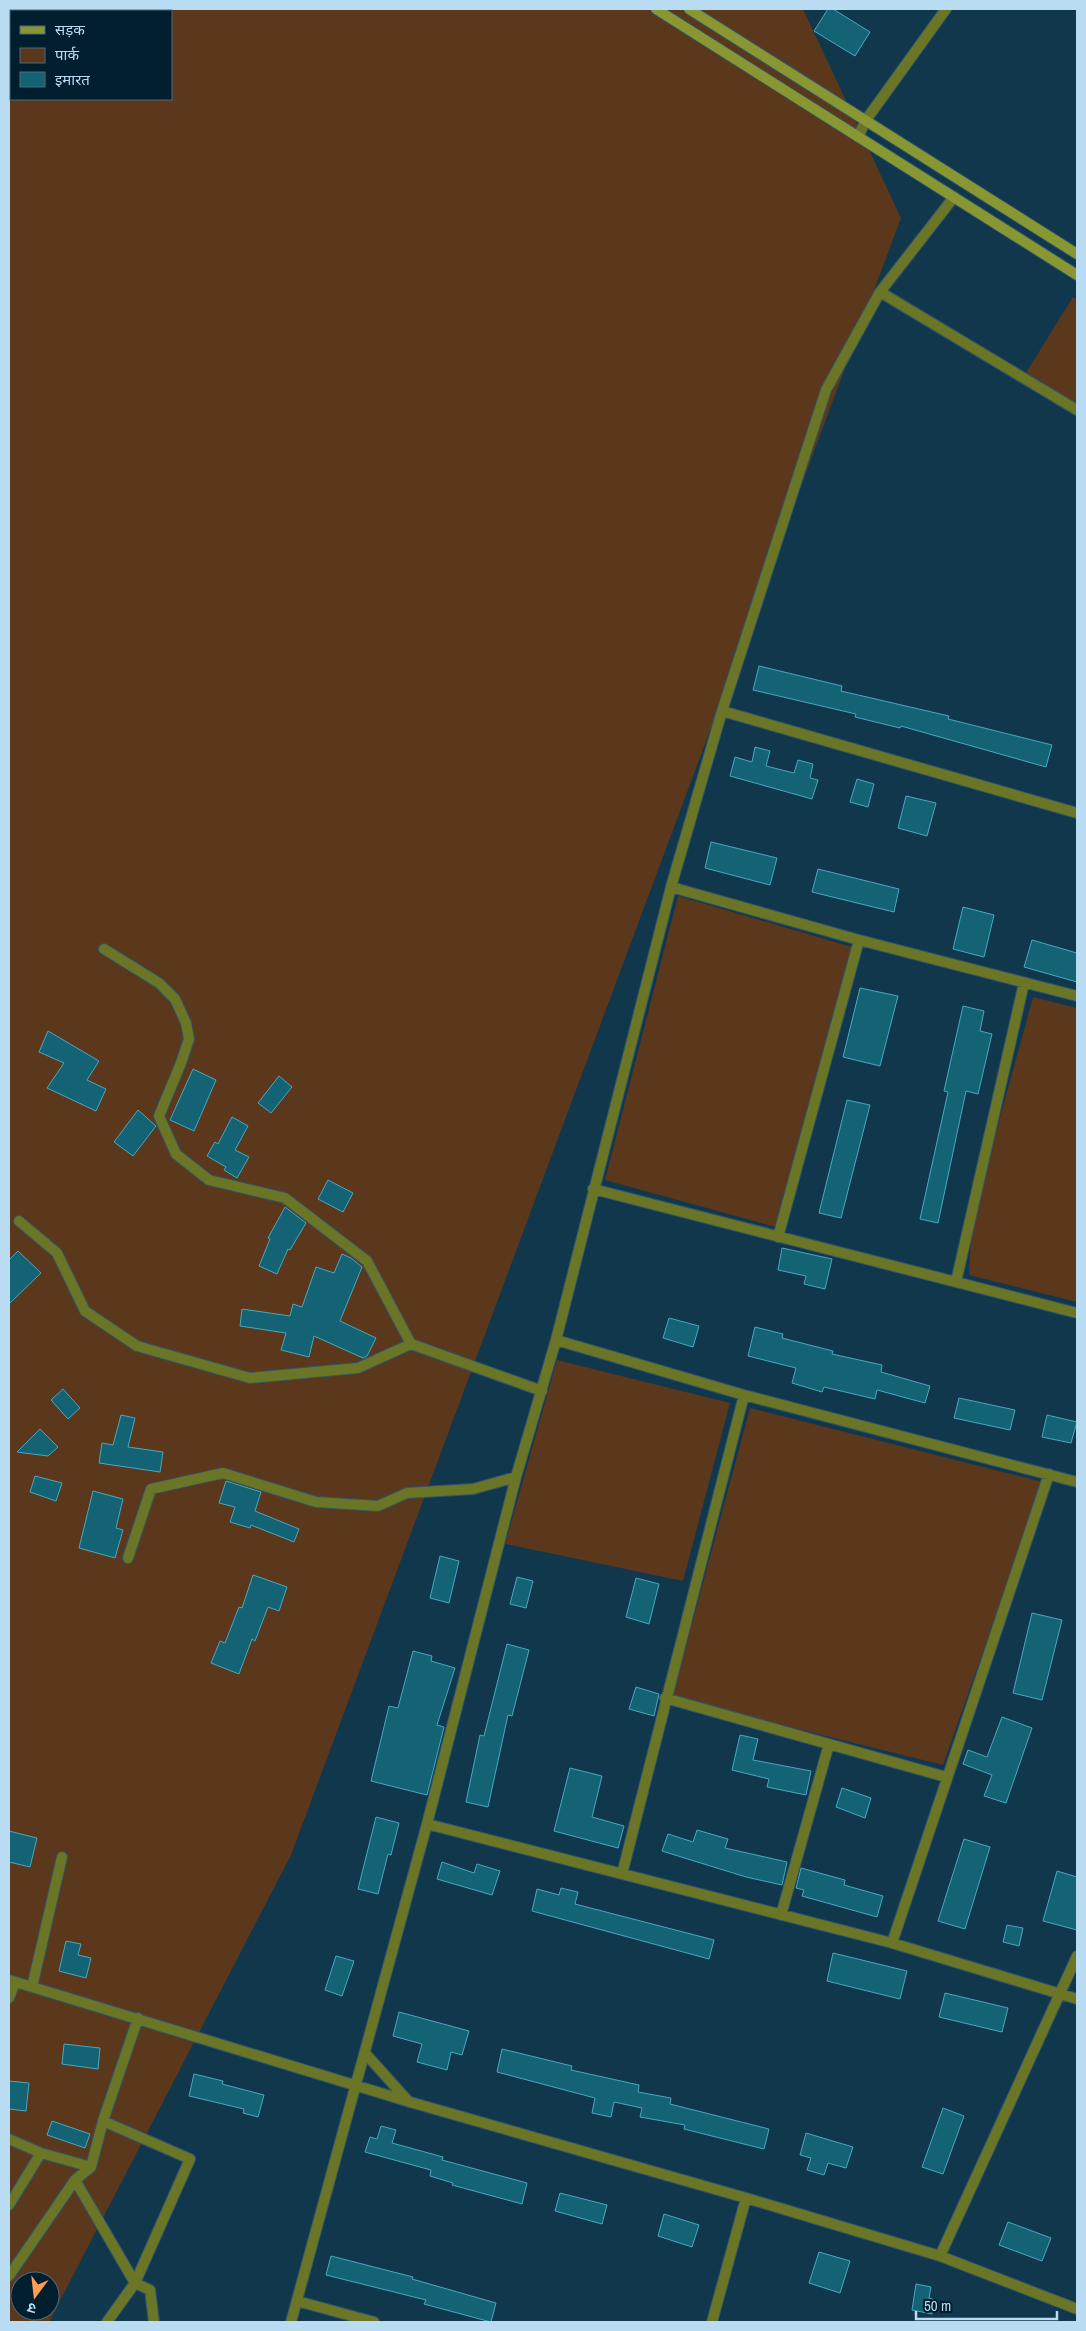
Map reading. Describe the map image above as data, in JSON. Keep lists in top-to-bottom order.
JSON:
{
  "legend": ["सड़क", "पार्क", "इमारत"],
  "scale_bar": "50 m",
  "north": "bottom"
}
